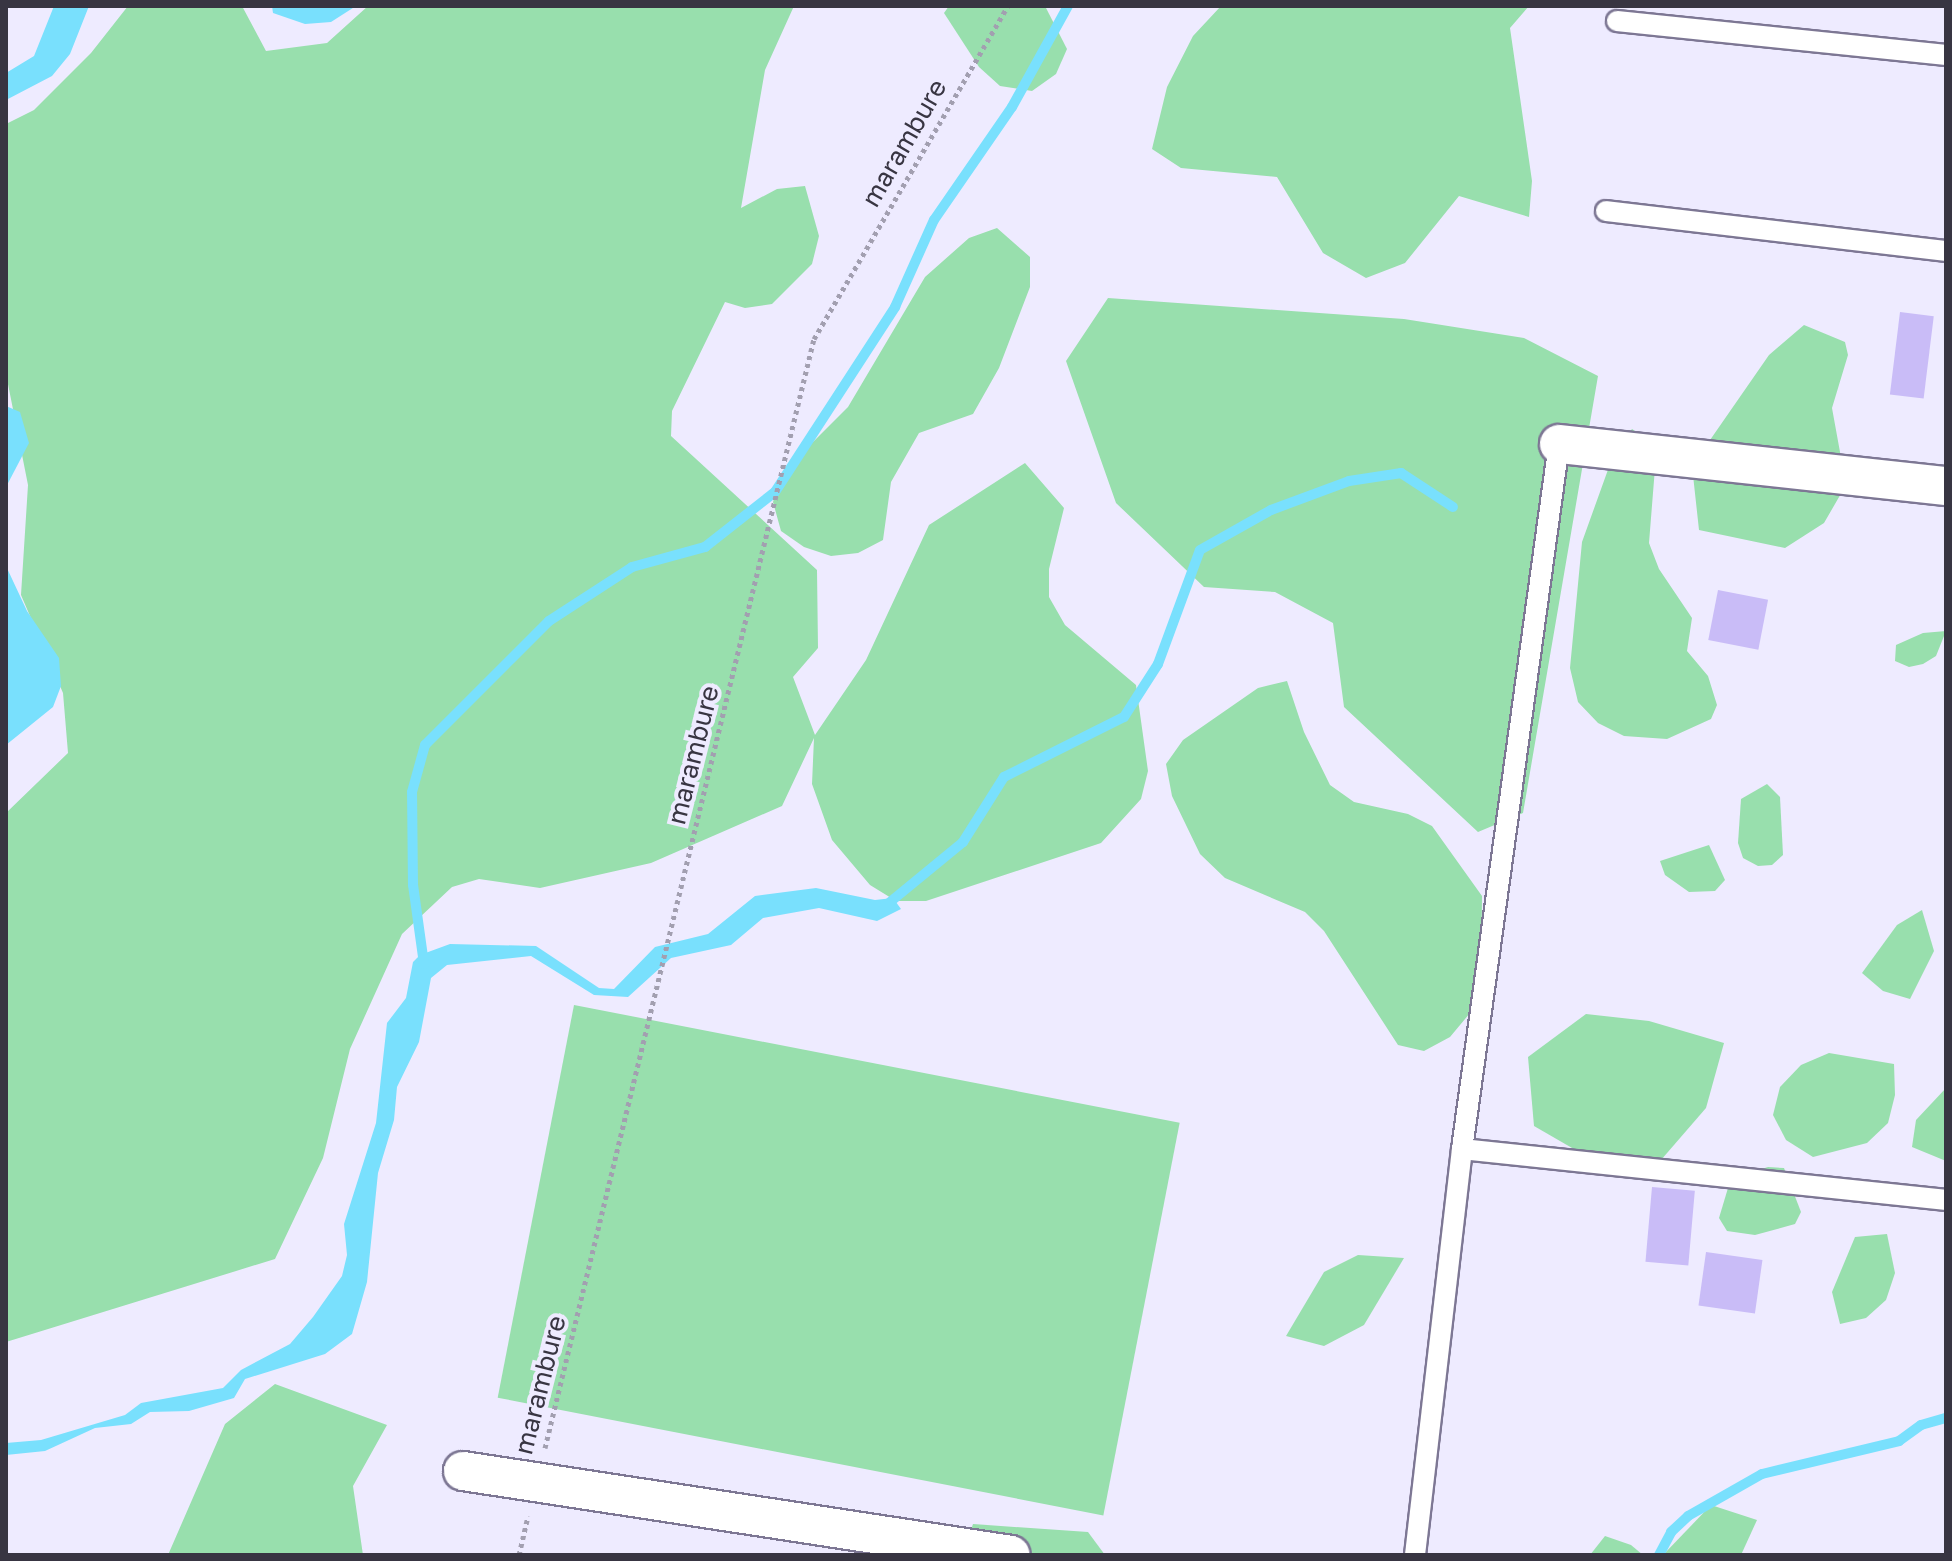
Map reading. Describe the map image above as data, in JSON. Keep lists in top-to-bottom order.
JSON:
{
  "streets": {
    "path": ["marambure"]
  }
}
